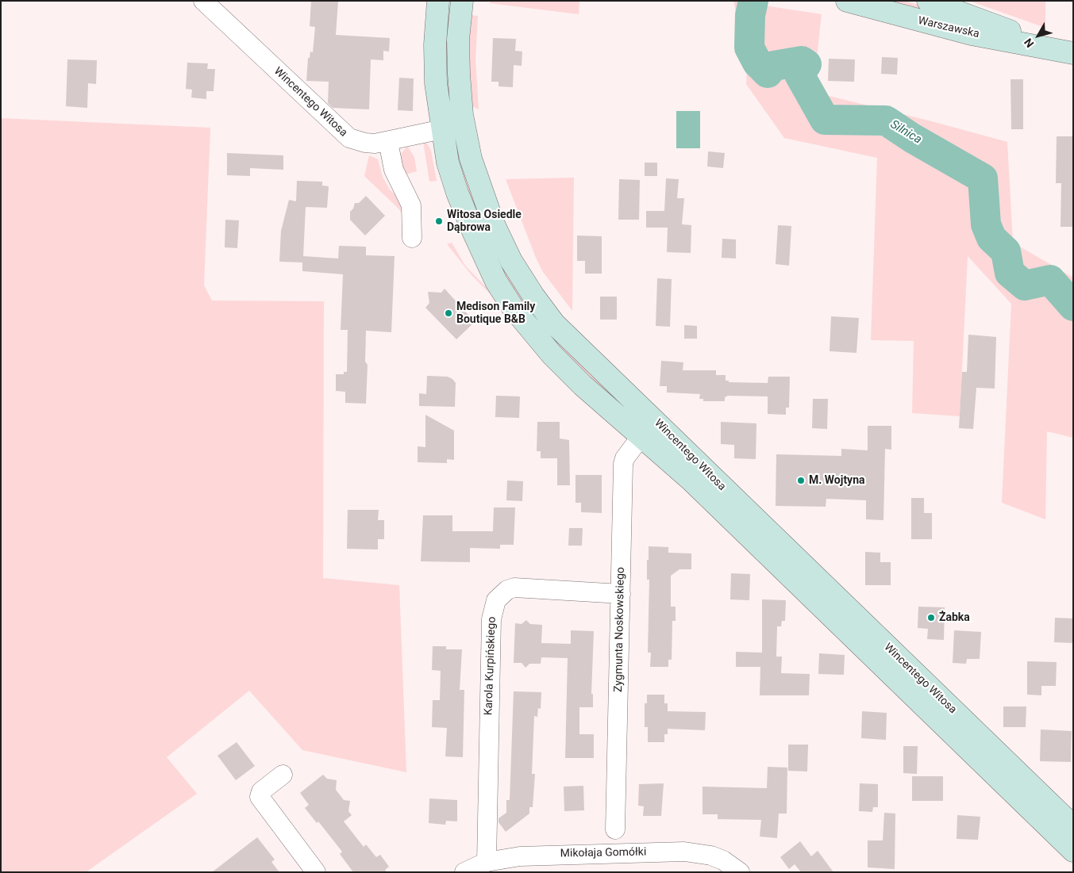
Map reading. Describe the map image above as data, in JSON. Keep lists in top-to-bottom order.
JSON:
{
  "streets": {
    "main road": ["Warszawska", "Wincentego Witosa"],
    "street": ["Zygmunta Noskowskiego", "Karola Kurpińskiego", "Mikołaja Gomółki"]
  },
  "crossings": [
    ["Wincentego Witosa", "Zygmunta Noskowskiego"],
    ["Zygmunta Noskowskiego", "Karola Kurpińskiego"],
    ["Karola Kurpińskiego", "Mikołaja Gomółki"]
  ],
  "water": ["Silnica"],
  "places": [
    "Witosa Osiedle Dąbrowa",
    "Medison Family Boutique B&B",
    "M. Wojtyna",
    "Żabka"
  ],
  "north": "bottom left"
}
